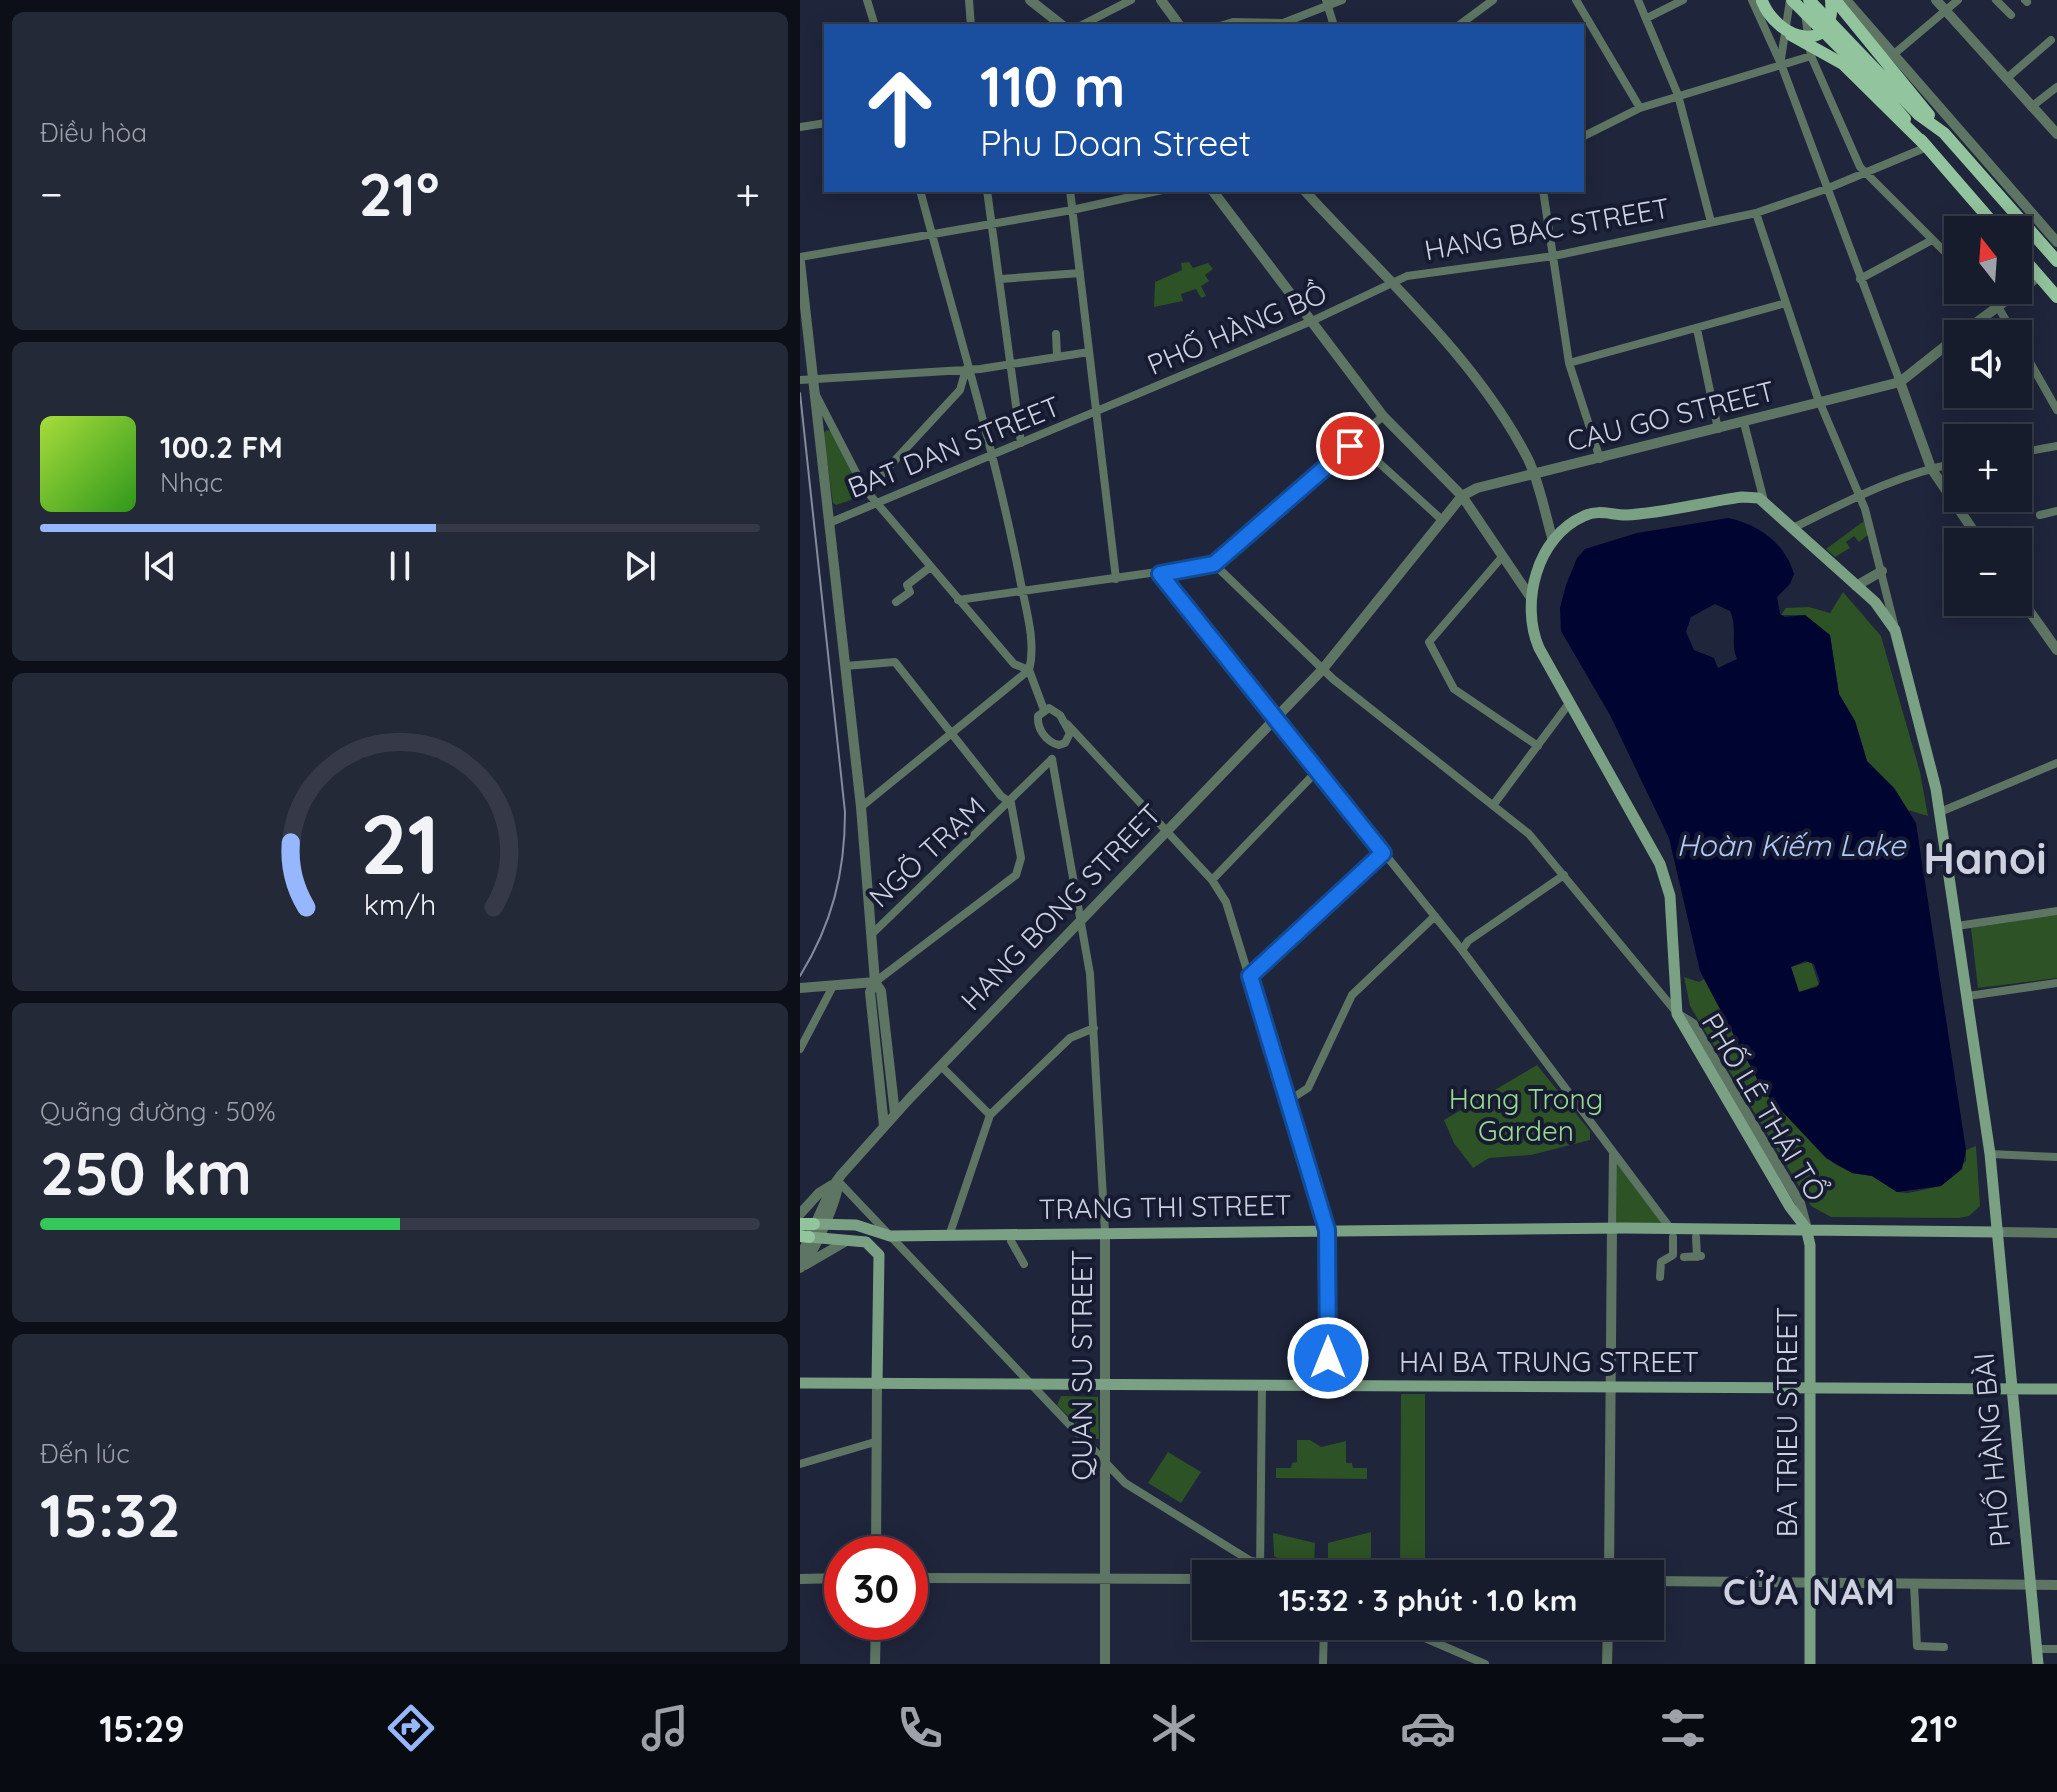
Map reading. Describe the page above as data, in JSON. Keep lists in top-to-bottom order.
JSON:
{
  "streets": {
    "main road": [
      "TRANG THI STREET",
      "HAI BA TRUNG STREET",
      "BA TRIEU STREET",
      "PHỐ HÀNG BÀI"
    ],
    "street": [
      "HANG BAC STREET",
      "PHỐ HÀNG BỒ",
      "CAU GO STREET",
      "BAT DAN STREET",
      "NGÕ TRẠM",
      "HANG BONG STREET",
      "QUAN SU STREET"
    ]
  },
  "crossings": [
    ["HANG BAC STREET", "PHỐ HÀNG BỒ"],
    ["PHỐ HÀNG BỒ", "BAT DAN STREET"],
    ["CAU GO STREET", "HANG BONG STREET"],
    ["NGÕ TRẠM", "QUAN SU STREET"],
    ["HANG BONG STREET", "TRANG THI STREET"],
    ["HANG BONG STREET", "QUAN SU STREET"],
    ["TRANG THI STREET", "QUAN SU STREET"],
    ["TRANG THI STREET", "BA TRIEU STREET"],
    ["TRANG THI STREET", "PHỐ HÀNG BÀI"],
    ["HAI BA TRUNG STREET", "QUAN SU STREET"],
    ["HAI BA TRUNG STREET", "BA TRIEU STREET"],
    ["HAI BA TRUNG STREET", "PHỐ HÀNG BÀI"]
  ],
  "districts": ["Hanoi", "CỬA NAM"],
  "water": ["Hoàn Kiếm Lake"],
  "parks": ["Hang Trong Garden"],
  "north": "top",
  "page": {
    "tile": [
      "Điều hòa",
      ["Quãng đường · 50%", "250 km"],
      ["Đến lúc", "15:32"]
    ],
    "turn": ["110 m", "Phu Doan Street"],
    "heat": ["−", "21°", "+"],
    "map_buttons": ["+", "−"],
    "song": ["100.2 FM", "Nhạc"],
    "limit": "30",
    "trip": "15:32 · 3 phút · 1.0 km",
    "tabs": ["15:29", "21°"],
    "gauge": ["21", "km/h"]
  }
}
